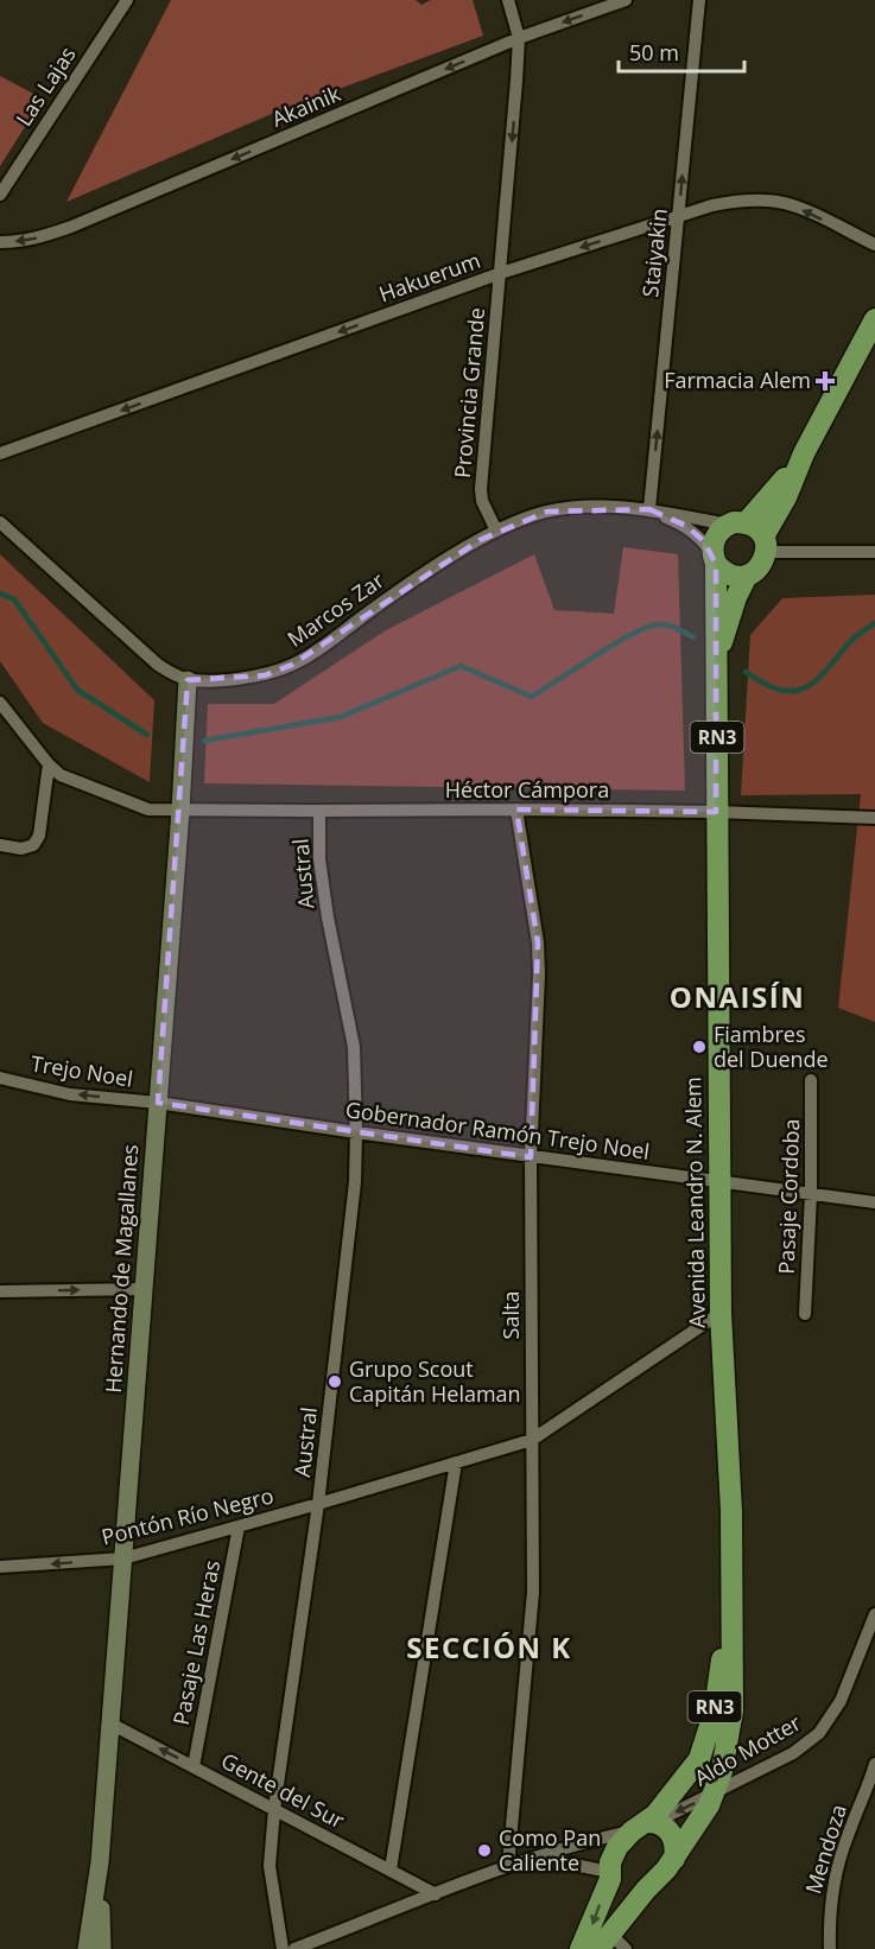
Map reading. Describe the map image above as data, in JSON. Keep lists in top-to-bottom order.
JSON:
{
  "streets": {
    "highway": ["RN3", "Avenida Leandro N. Alem"],
    "main road": ["Hernando de Magallanes"],
    "street": [
      "Las Lajas",
      "Akainik",
      "Staiyakin",
      "Hakuerum",
      "Provincia Grande",
      "Marcos Zar",
      "Héctor Cámpora",
      "Austral",
      "Trejo Noel",
      "Gobernador Ramón Trejo Noel",
      "Pasaje Cordoba",
      "Salta",
      "Pontón Río Negro",
      "Pasaje Las Heras",
      "Aldo Motter",
      "Gente del Sur",
      "Mendoza"
    ]
  },
  "crossings": [
    ["Akainik", "Provincia Grande"],
    ["Staiyakin", "Hakuerum"],
    ["Staiyakin", "Marcos Zar"],
    ["Hakuerum", "Provincia Grande"],
    ["Provincia Grande", "Marcos Zar"],
    ["Marcos Zar", "Avenida Leandro N. Alem"],
    ["Marcos Zar", "Hernando de Magallanes"],
    ["Héctor Cámpora", "Austral"],
    ["Héctor Cámpora", "Avenida Leandro N. Alem"],
    ["Héctor Cámpora", "Hernando de Magallanes"],
    ["Héctor Cámpora", "Salta"],
    ["Austral", "Gobernador Ramón Trejo Noel"],
    ["Austral", "Pontón Río Negro"],
    ["Austral", "Gente del Sur"],
    ["Trejo Noel", "Gobernador Ramón Trejo Noel"],
    ["Trejo Noel", "Hernando de Magallanes"],
    ["Gobernador Ramón Trejo Noel", "Pasaje Cordoba"],
    ["Gobernador Ramón Trejo Noel", "Avenida Leandro N. Alem"],
    ["Gobernador Ramón Trejo Noel", "Hernando de Magallanes"],
    ["Gobernador Ramón Trejo Noel", "Salta"],
    ["Avenida Leandro N. Alem", "Pontón Río Negro"],
    ["Avenida Leandro N. Alem", "Aldo Motter"],
    ["Hernando de Magallanes", "Pontón Río Negro"],
    ["Hernando de Magallanes", "Gente del Sur"],
    ["Salta", "Pontón Río Negro"],
    ["Salta", "Aldo Motter"],
    ["Pontón Río Negro", "Pasaje Las Heras"],
    ["Pasaje Las Heras", "Gente del Sur"],
    ["Aldo Motter", "Gente del Sur"]
  ],
  "one_way": [
    "Akainik",
    "Staiyakin",
    "Hakuerum",
    "Provincia Grande",
    "Trejo Noel"
  ],
  "districts": ["ONAISÍN", "SECCIÓN K"],
  "places": {
    "health": ["Farmacia Alem"],
    "other": ["Fiambres del Duende", "Grupo Scout Capitán Helaman", "Como Pan Caliente"]
  },
  "scale_bar": "50 m"
}
